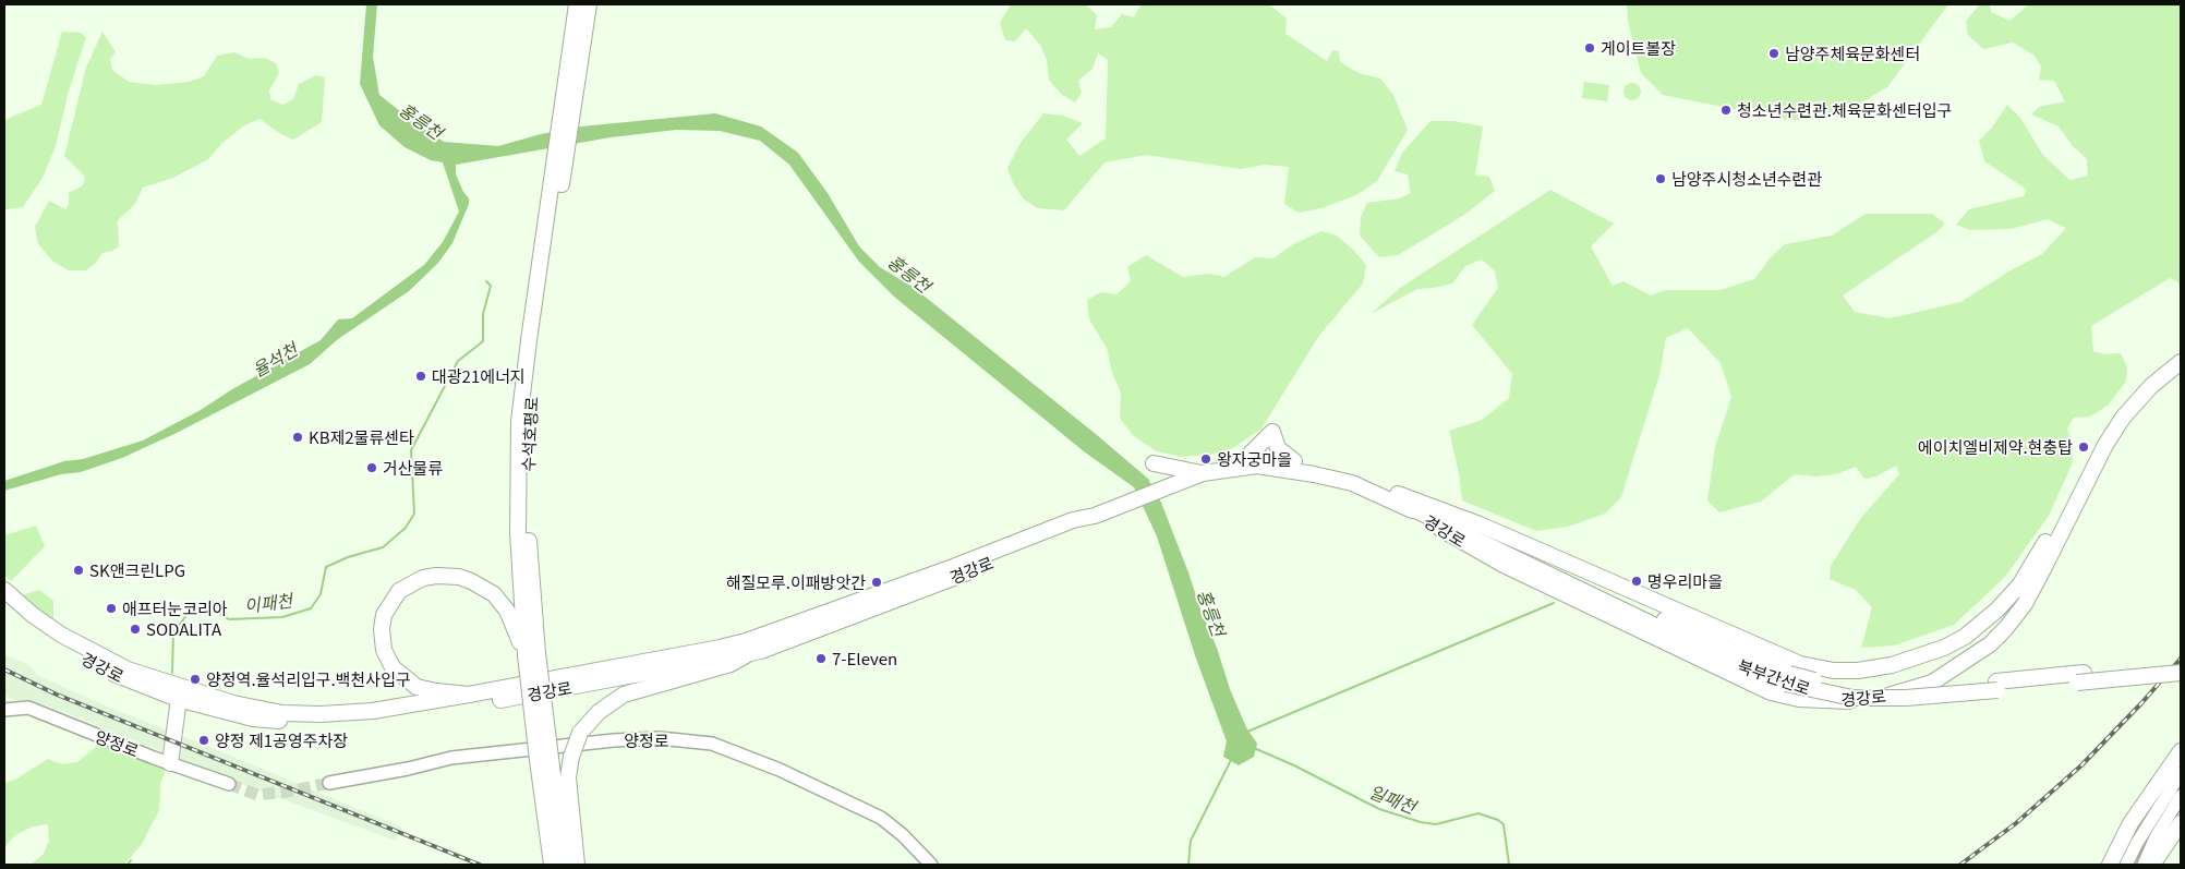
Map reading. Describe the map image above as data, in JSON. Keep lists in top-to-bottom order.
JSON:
{
  "streets": {
    "main road": [
      "수석호평로",
      "경강로",
      "북부간선로",
      "양정로"
    ]
  },
  "crossings": [
    ["경강로", "북부간선로"]
  ],
  "water": [
    "홍릉천",
    "율석천",
    "이패천",
    "일패천"
  ],
  "places": [
    "게이트볼장",
    "남양주체육문화센터",
    "청소년수련관.체육문화센터입구",
    "남양주시청소년수련관",
    "대광21에너지",
    "KB제2물류센타",
    "에이치엘비제약.현충탑",
    "왕자궁마을",
    "거산물류",
    "SK앤크린LPG",
    "명우리마을",
    "해질모루.이패방앗간",
    "애프터눈코리아",
    "SODALITA",
    "7-Eleven",
    "양정역.율석리입구.백천사입구",
    "양정 제1공영주차장"
  ]
}
